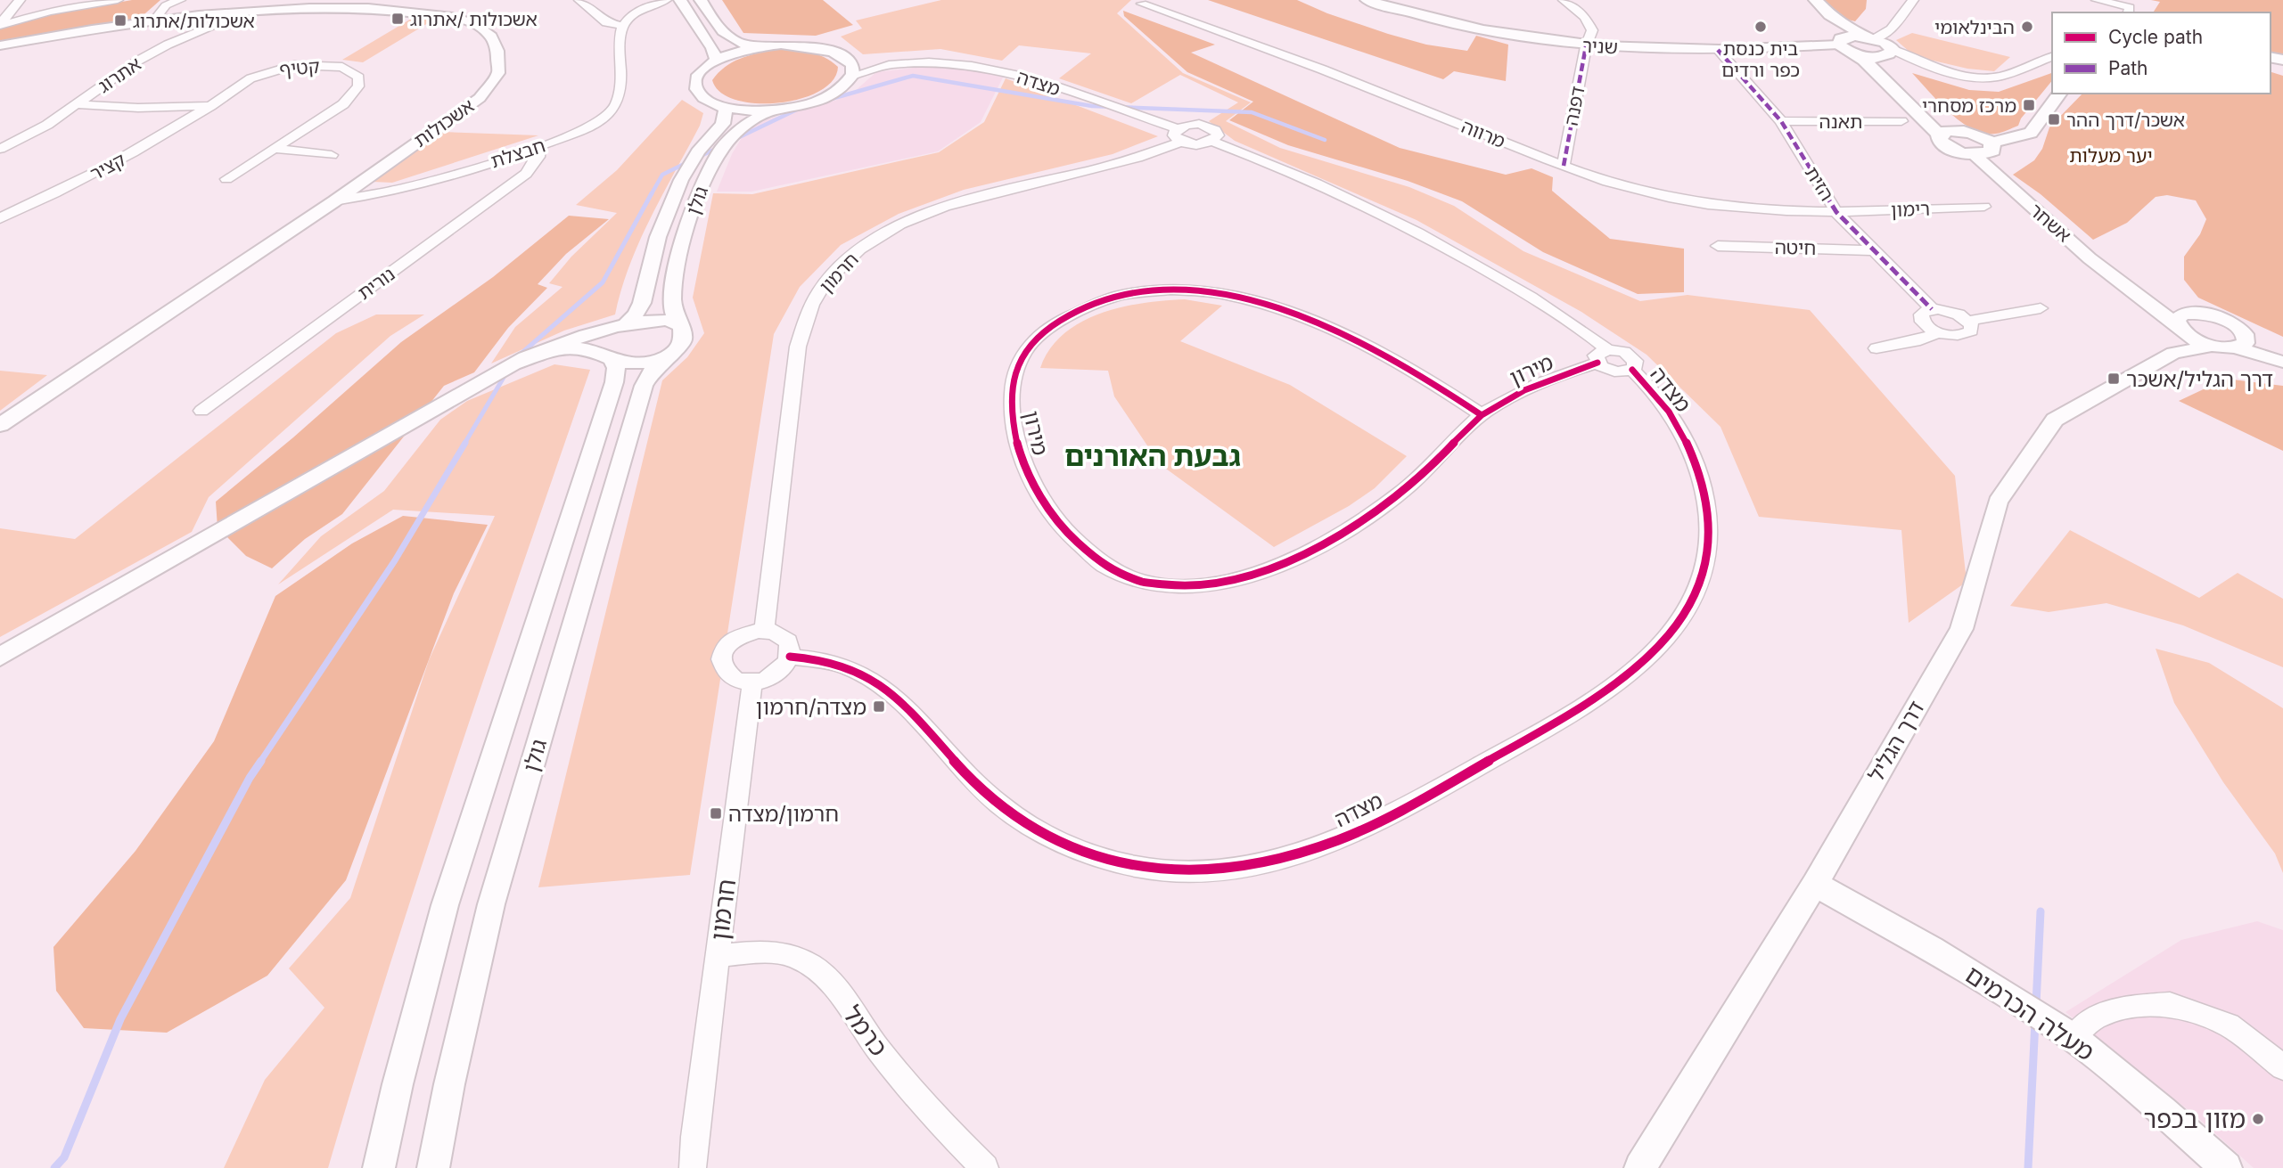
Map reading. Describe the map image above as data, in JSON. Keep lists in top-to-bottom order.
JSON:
{
  "streets": {
    "street": [
      "שניר",
      "קטיף",
      "אתרוג",
      "מצדה",
      "דפנה",
      "תאנה",
      "אשכולות",
      "מרווה",
      "חבצלת",
      "קציר",
      "הזית",
      "גולן",
      "רימון",
      "אשחר",
      "חיטה",
      "חרמון",
      "נורית",
      "מירון",
      "דרך הגליל",
      "מעלה הכרמים",
      "כרמל"
    ]
  },
  "crossings": [
    ["שניר", "דפנה"],
    ["שניר", "הזית"],
    ["קטיף", "קציר"],
    ["אתרוג", "אשכולות"],
    ["מצדה", "חרמון"],
    ["דפנה", "מרווה"],
    ["תאנה", "הזית"],
    ["אשכולות", "חבצלת"],
    ["מרווה", "הזית"],
    ["מרווה", "רימון"],
    ["חבצלת", "נורית"],
    ["הזית", "רימון"],
    ["הזית", "חיטה"],
    ["אשחר", "דרך הגליל"],
    ["חרמון", "כרמל"],
    ["דרך הגליל", "מעלה הכרמים"]
  ],
  "districts": ["גבעת האורנים"],
  "parks": ["יער מעלות"],
  "places": {
    "transit": [
      "אשכולות /אתרוג",
      "אשכולות/אתרוג",
      "מרכז מסחרי",
      "אשכר/דרך ההר",
      "דרך הגליל/אשכר",
      "מצדה/חרמון",
      "חרמון/מצדה"
    ],
    "other": ["בית כנסת כפר ורדים", "הבינלאומי", "מזון בכפר"]
  },
  "legend": ["Cycle path", "Path"]
}
